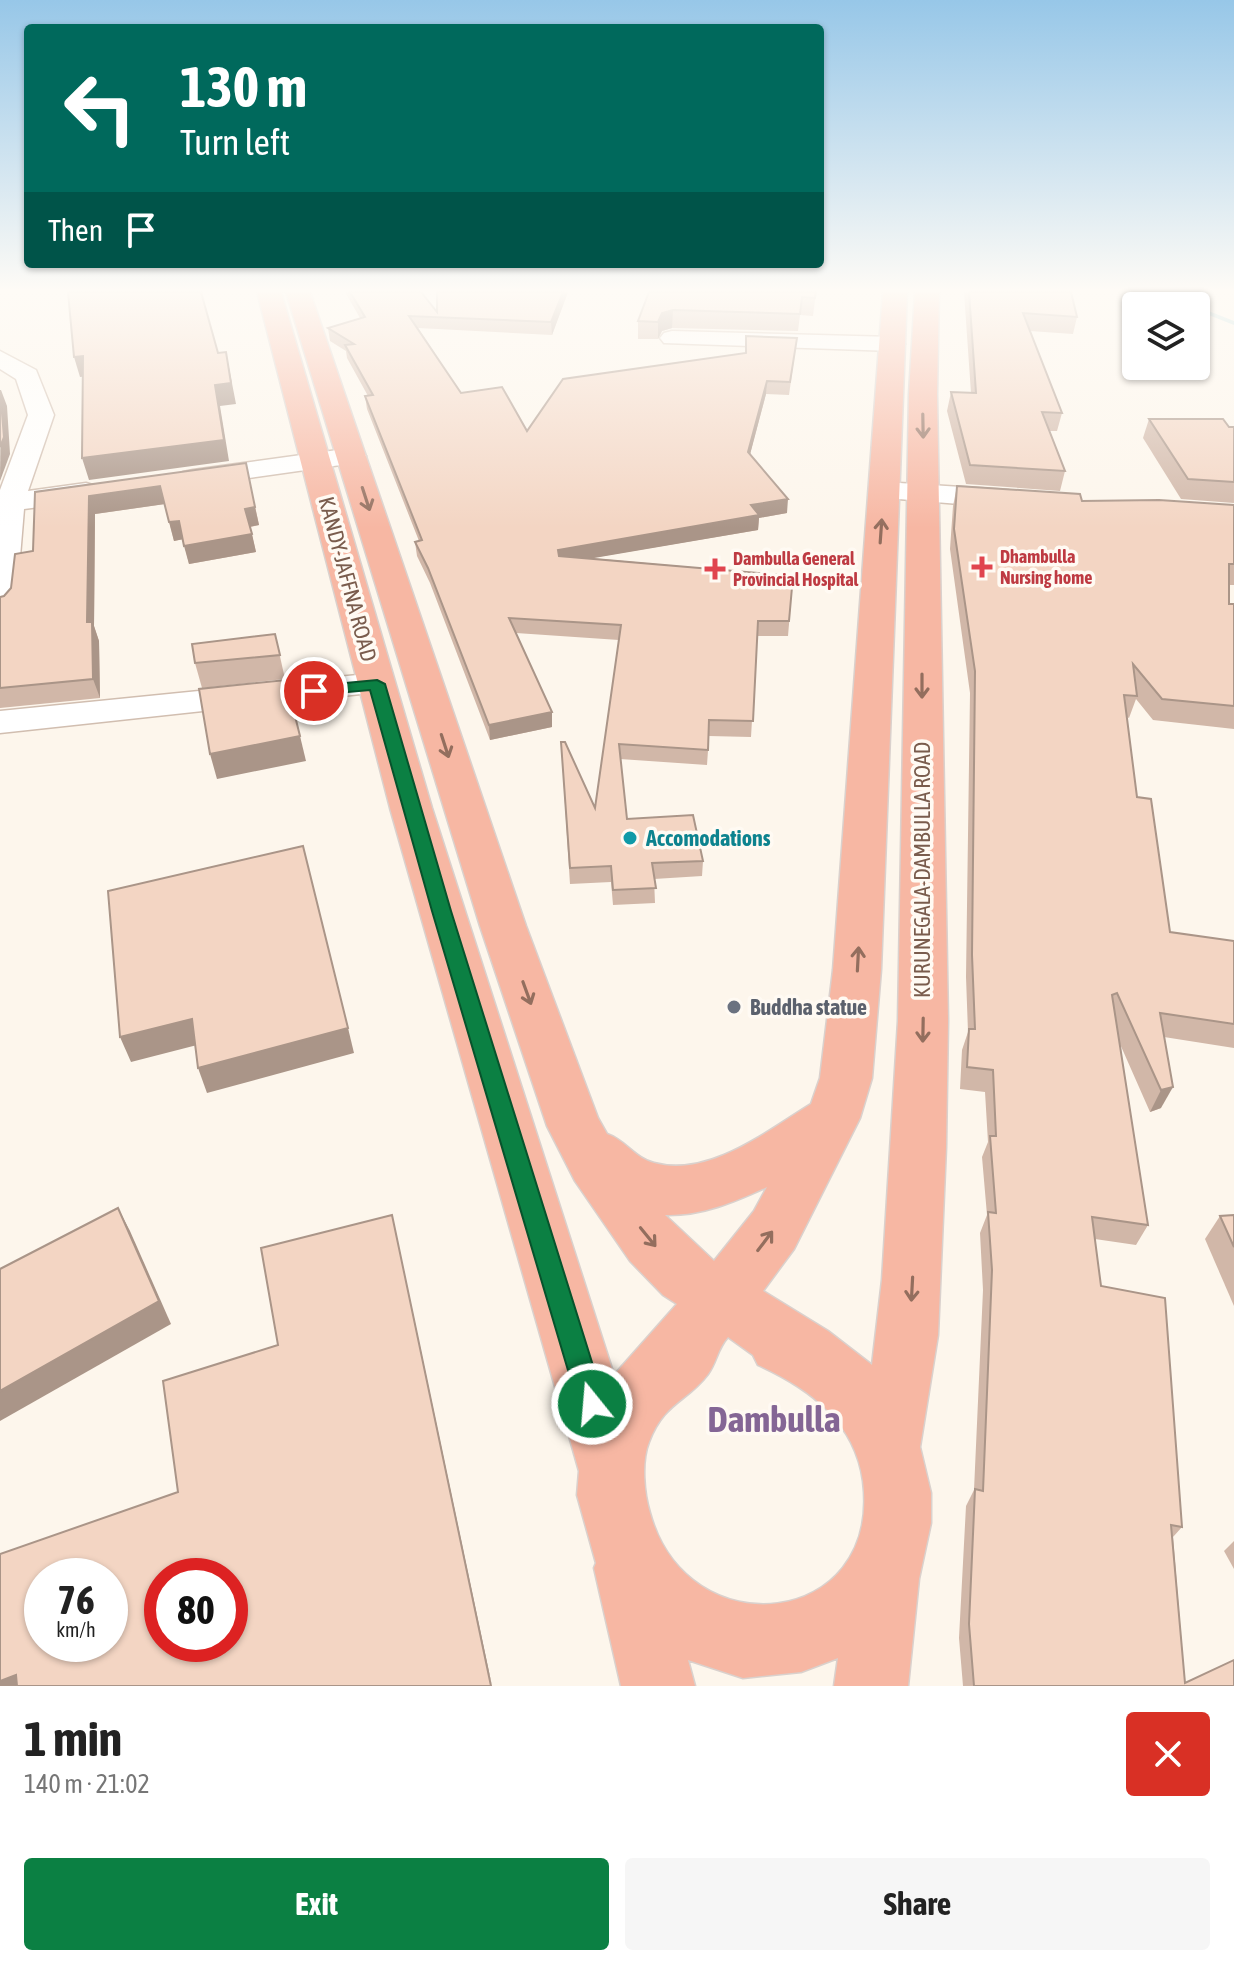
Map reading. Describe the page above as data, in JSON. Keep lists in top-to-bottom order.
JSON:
{
  "streets": {
    "highway": ["KANDY-JAFFNA ROAD", "KURUNEGALA-DAMBULLA ROAD"]
  },
  "crossings": [
    ["KANDY-JAFFNA ROAD", "KURUNEGALA-DAMBULLA ROAD"]
  ],
  "districts": ["Dambulla"],
  "places": {
    "health": ["Dhambulla Nursing home", "Dambulla General Provincial Hospital"],
    "other": ["Accomodations", "Buddha statue"]
  },
  "page": {
    "turn": ["130 m", "Turn left"],
    "then": "Then",
    "speed": "76 km/h",
    "limit": "80",
    "heading": ["1 min", "140 m · 21:02"],
    "buttons": ["Exit", "Share"]
  }
}
